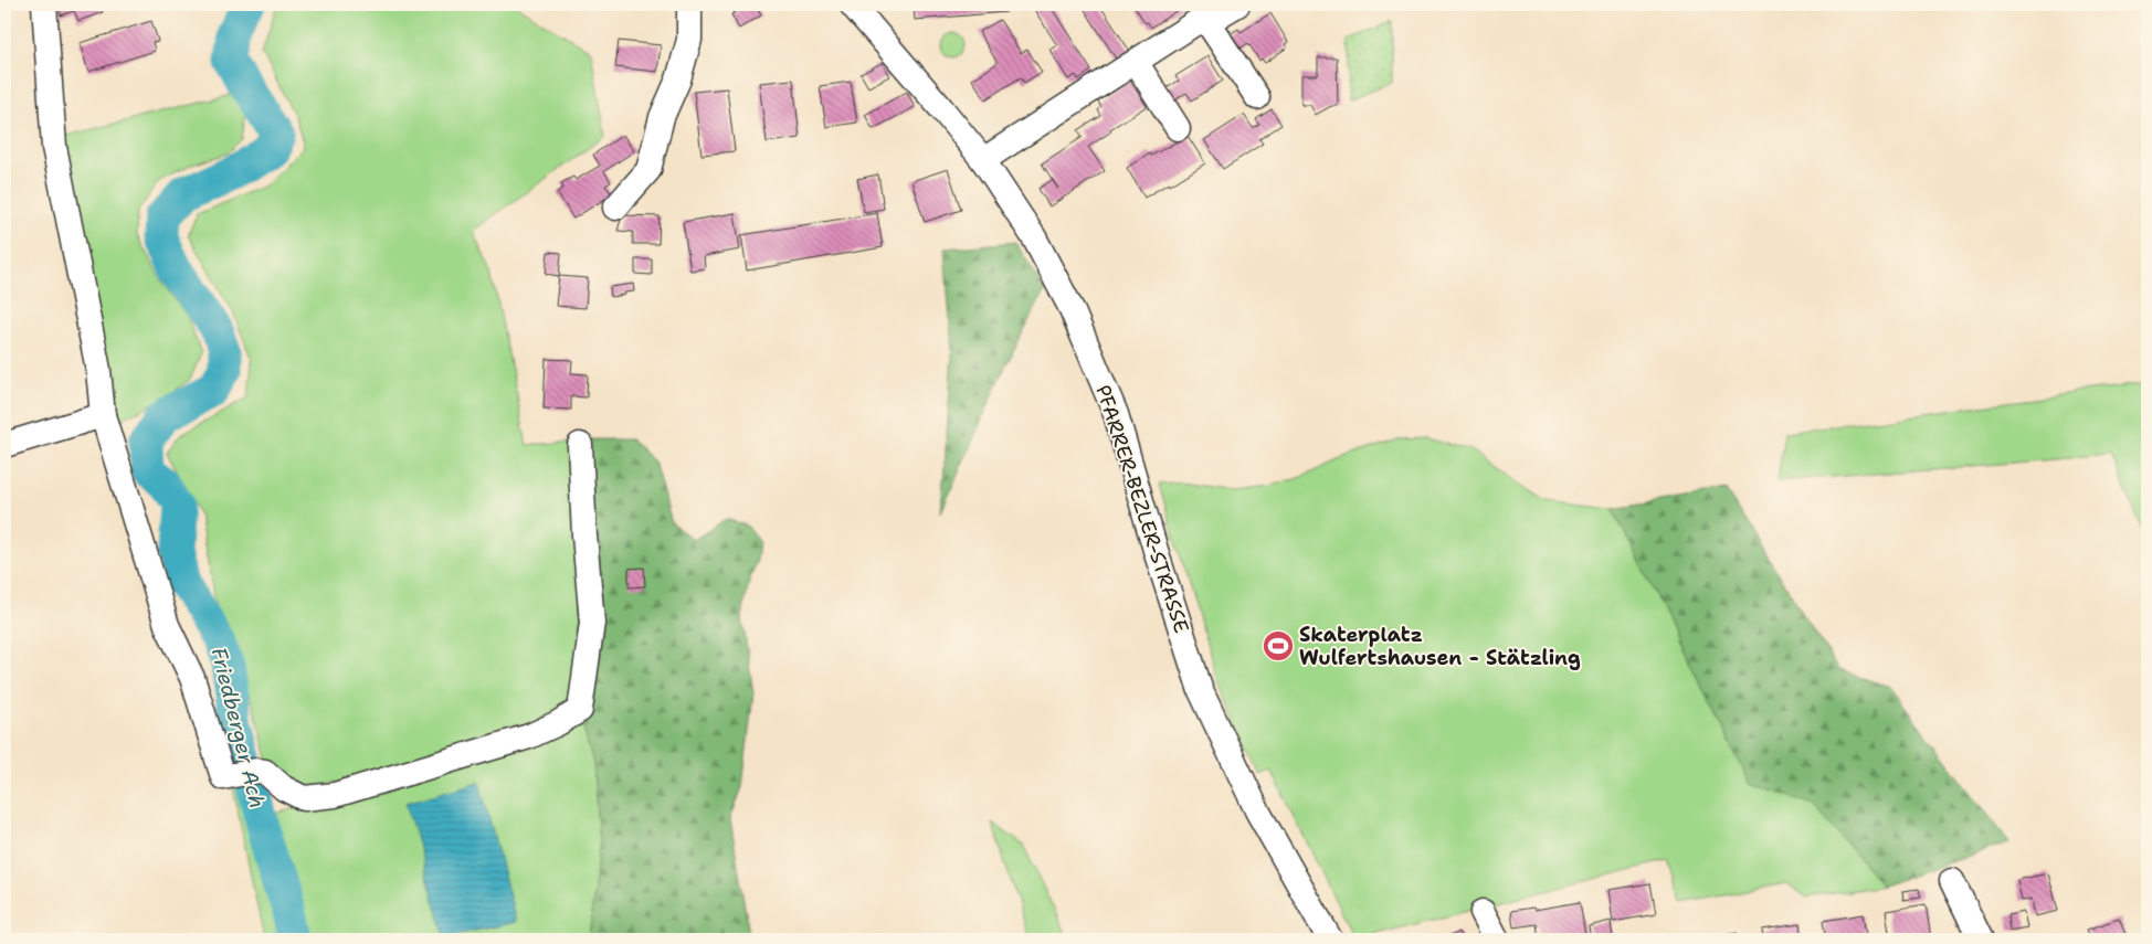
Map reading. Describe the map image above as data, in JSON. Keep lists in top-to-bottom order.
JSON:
{
  "streets": {
    "street": ["PFARRER-BEZLER-STRASSE"]
  },
  "water": ["Friedberger Ach"],
  "places": {
    "sports": ["Skaterplatz Wulfertshausen - Stätzling"]
  }
}
